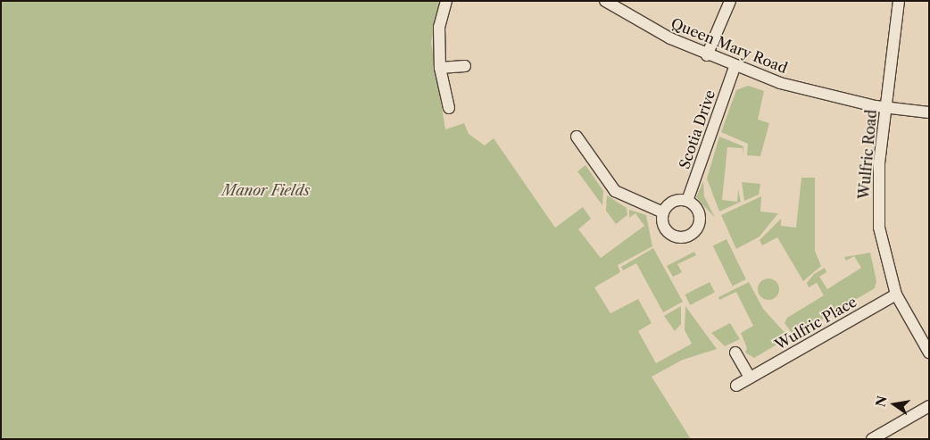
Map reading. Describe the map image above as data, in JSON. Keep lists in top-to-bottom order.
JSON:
{
  "streets": {
    "street": [
      "Queen Mary Road",
      "Scotia Drive",
      "Wulfric Road",
      "Wulfric Place"
    ]
  },
  "crossings": [
    ["Queen Mary Road", "Scotia Drive"],
    ["Queen Mary Road", "Wulfric Road"],
    ["Wulfric Road", "Wulfric Place"]
  ],
  "parks": ["Manor Fields"],
  "north": "left"
}
